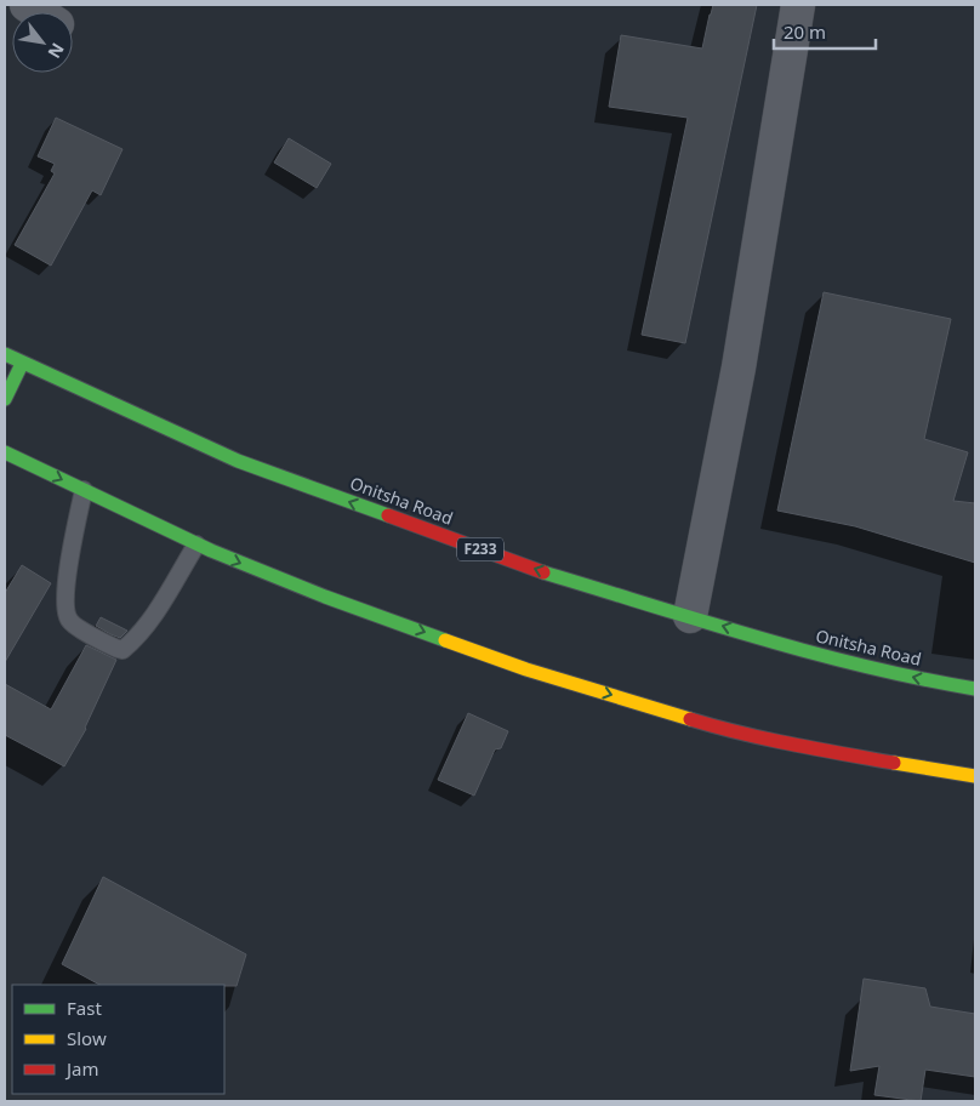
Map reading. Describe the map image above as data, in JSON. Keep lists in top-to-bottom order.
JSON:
{
  "streets": {
    "main road": ["Onitsha Road", "F233"]
  },
  "legend": ["Fast", "Slow", "Jam"],
  "scale_bar": "20 m",
  "north": "bottom right"
}
